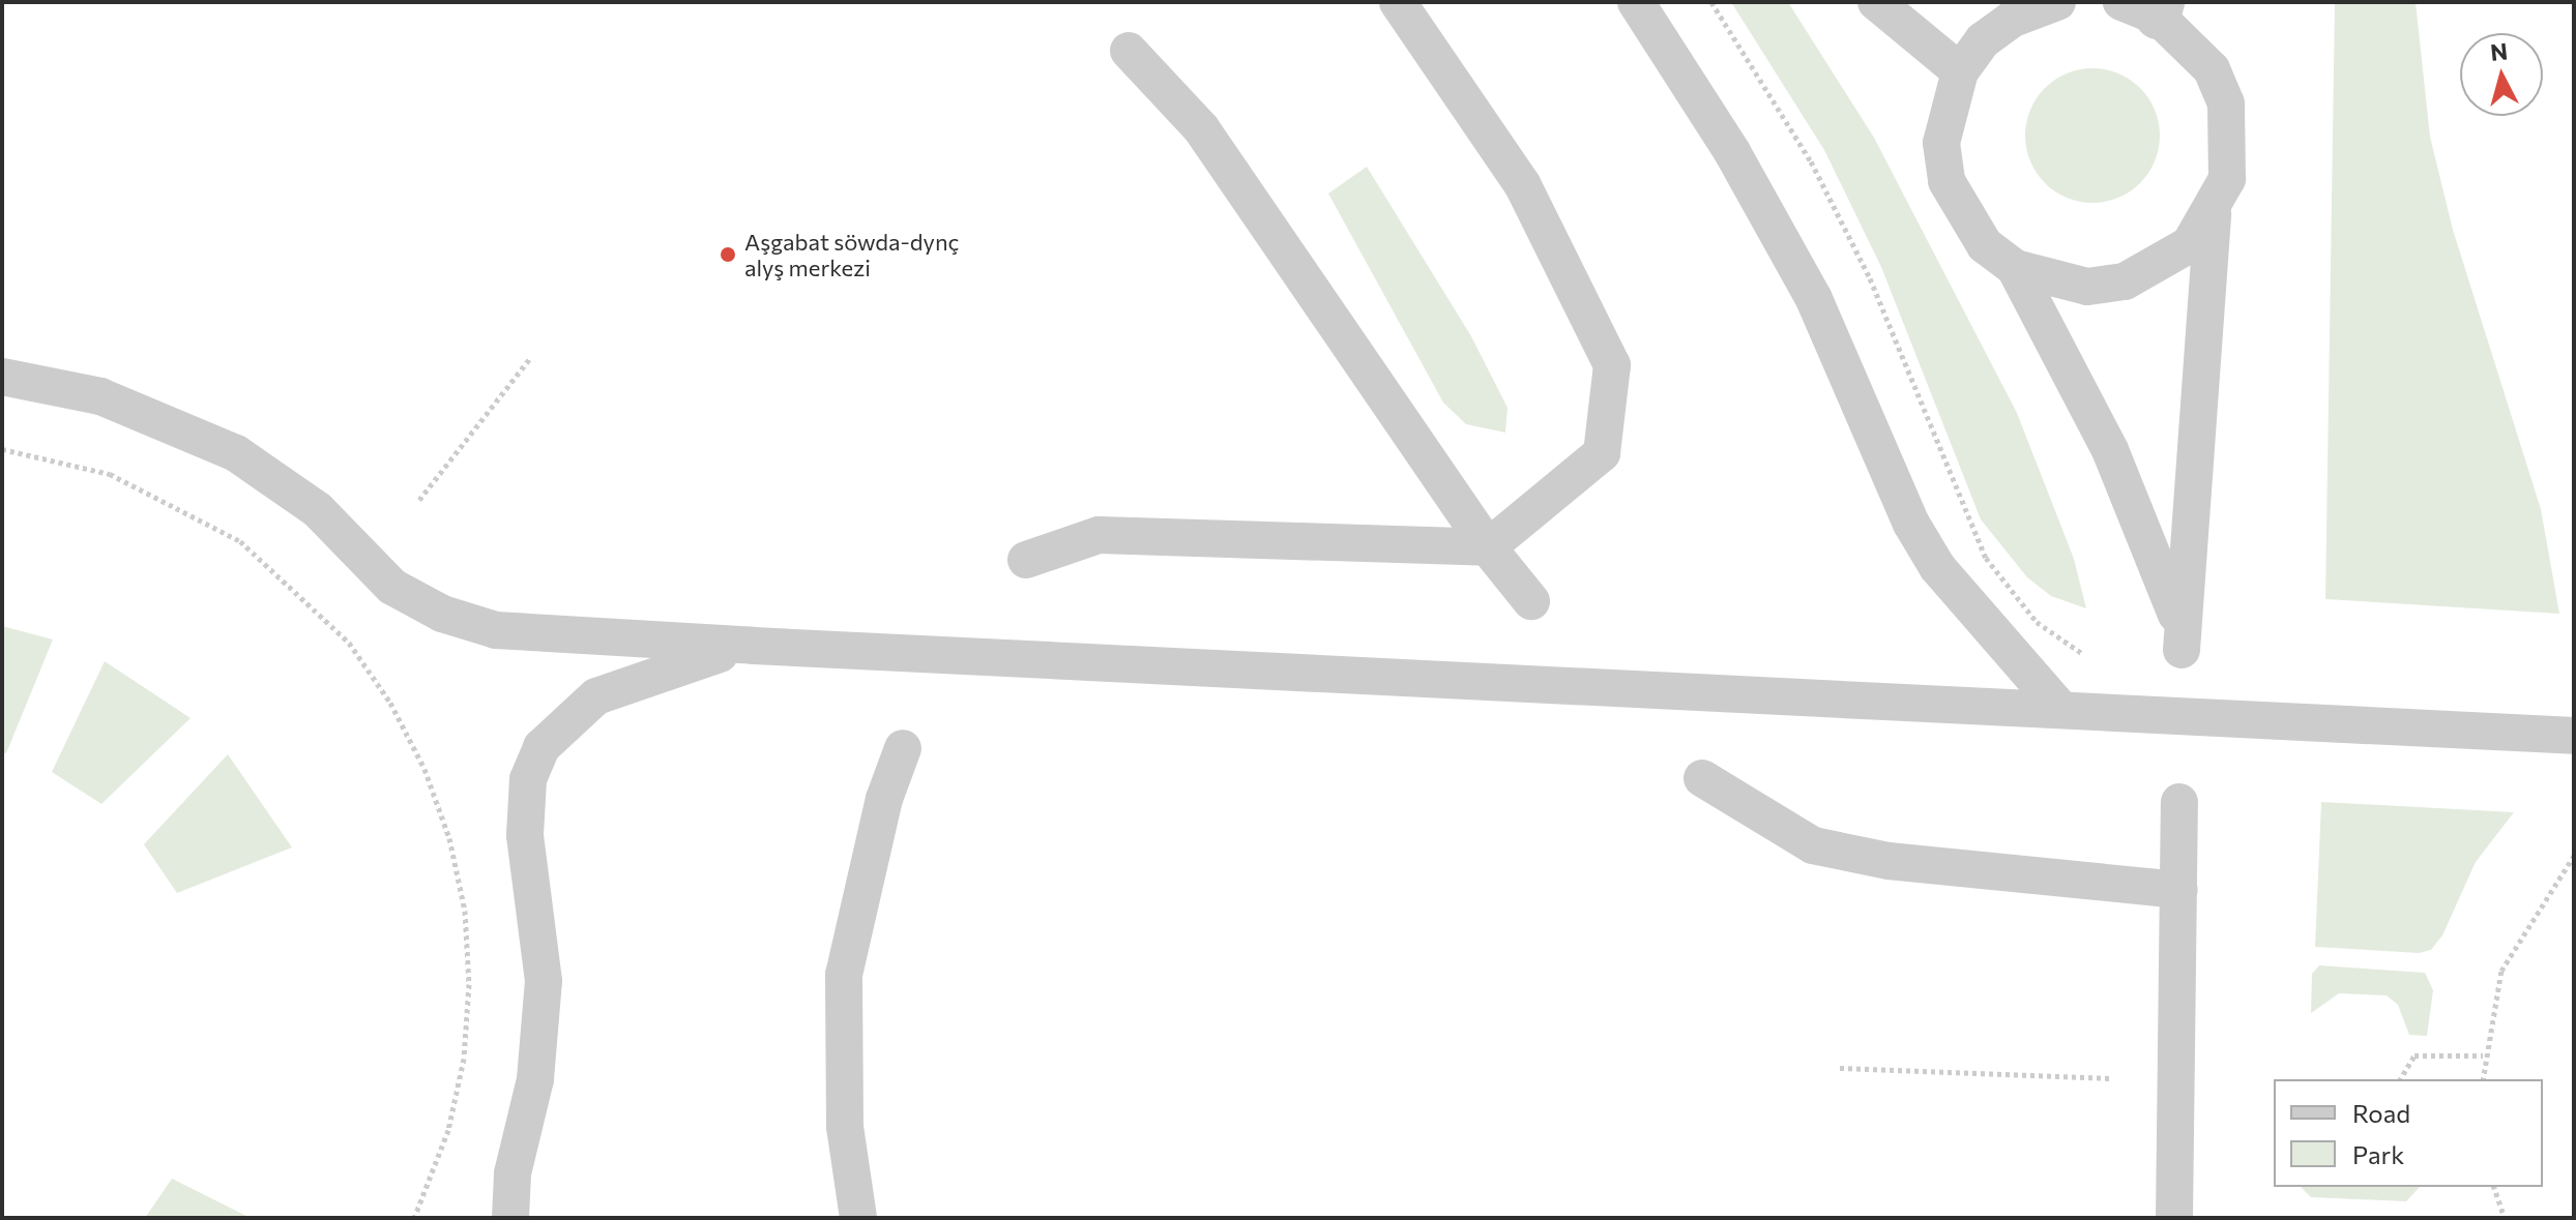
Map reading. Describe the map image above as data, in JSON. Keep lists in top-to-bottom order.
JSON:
{
  "places": ["Aşgabat söwda-dynç alyş merkezi"],
  "legend": ["Road", "Park"],
  "north": "top"
}
